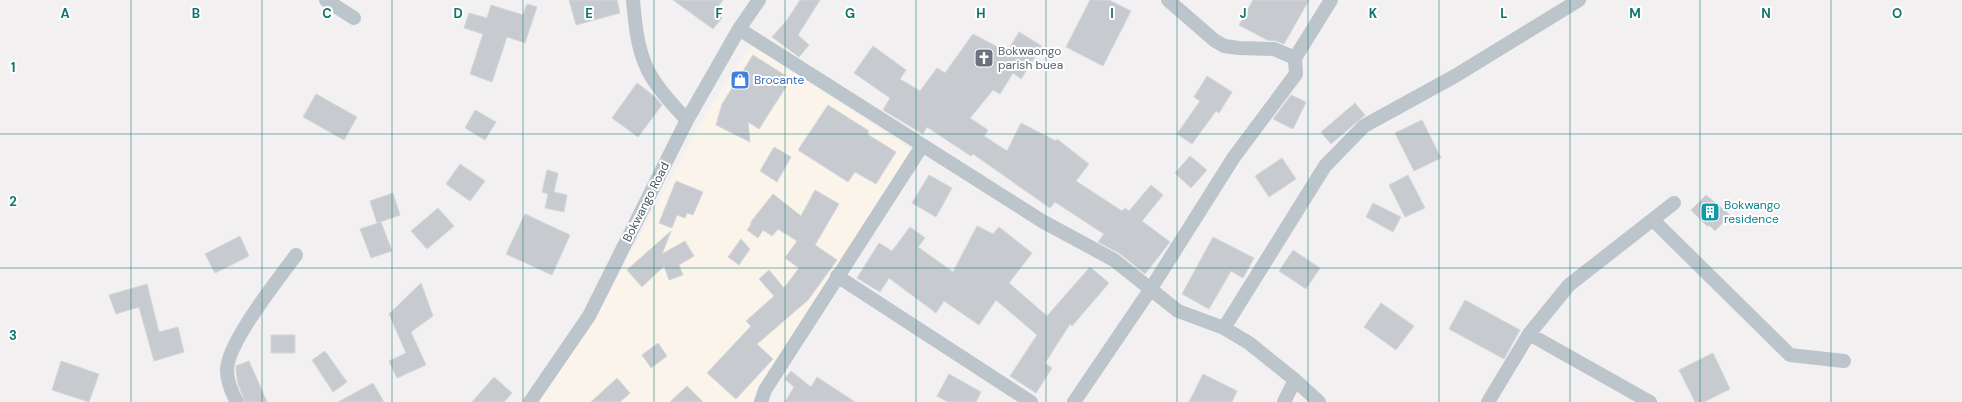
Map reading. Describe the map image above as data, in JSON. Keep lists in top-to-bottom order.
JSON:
{
  "streets": {
    "street": ["Bokwango Road"]
  },
  "places": {
    "church": ["Bokwaongo parish buea"],
    "shop": ["Brocante"],
    "building": ["Bokwango residence"]
  },
  "grid": {
    "columns": [
      "A",
      "B",
      "C",
      "D",
      "E",
      "F",
      "G",
      "H",
      "I",
      "J",
      "K",
      "L",
      "M",
      "N",
      "O"
    ],
    "rows": ["1", "2", "3"]
  }
}
